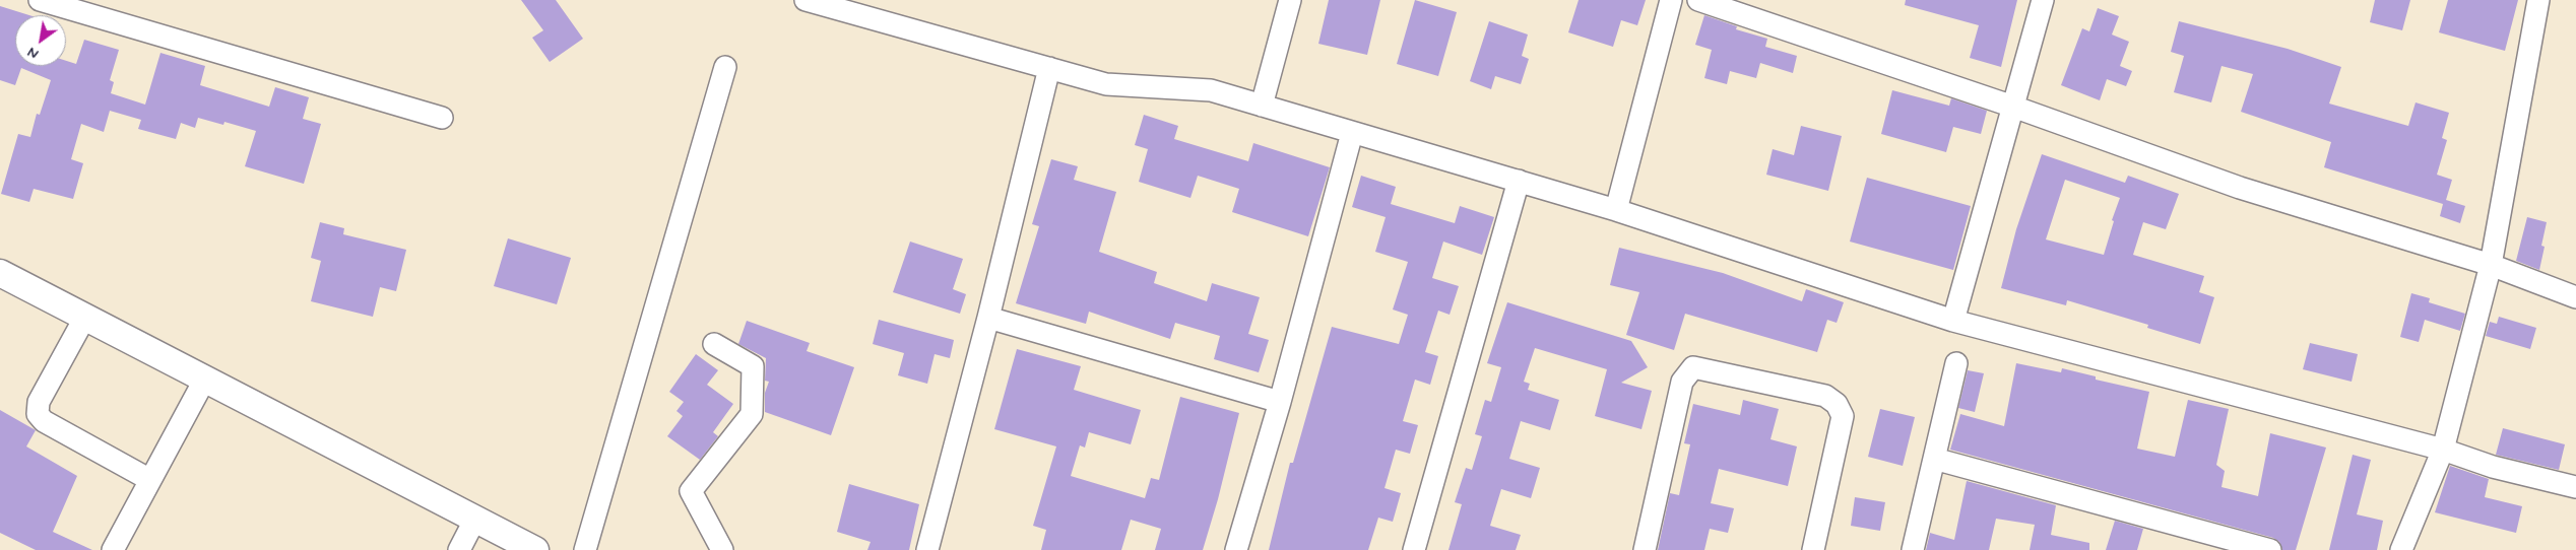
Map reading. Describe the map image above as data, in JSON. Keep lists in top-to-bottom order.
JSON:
{
  "north": "bottom left"
}
